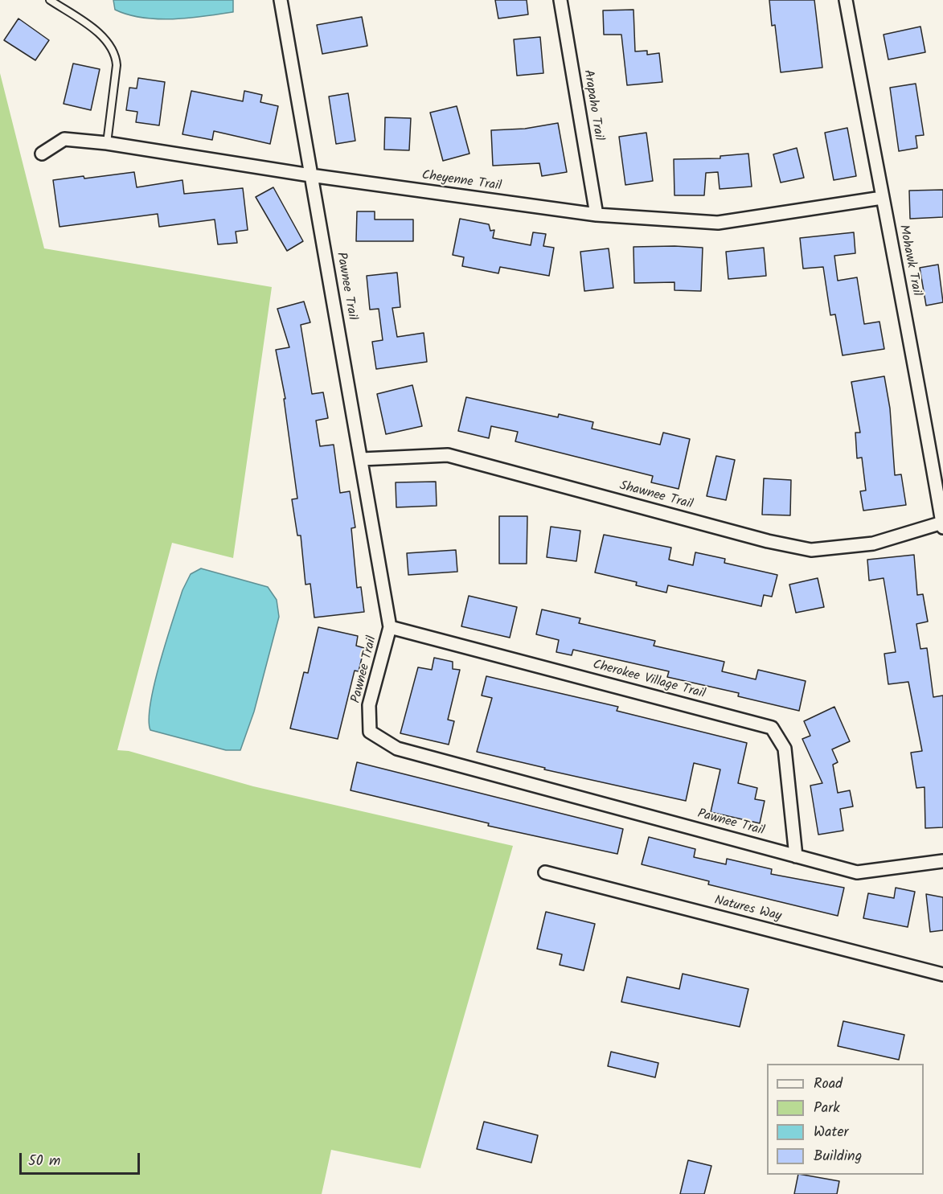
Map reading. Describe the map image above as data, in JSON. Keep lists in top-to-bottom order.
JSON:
{
  "streets": {
    "street": [
      "Arapaho Trail",
      "Cheyenne Trail",
      "Mohawk Trail",
      "Pawnee Trail",
      "Shawnee Trail",
      "Cherokee Village Trail",
      "Natures Way"
    ]
  },
  "crossings": [
    ["Arapaho Trail", "Cheyenne Trail"],
    ["Cheyenne Trail", "Mohawk Trail"],
    ["Cheyenne Trail", "Pawnee Trail"],
    ["Mohawk Trail", "Shawnee Trail"],
    ["Pawnee Trail", "Shawnee Trail"],
    ["Pawnee Trail", "Cherokee Village Trail"]
  ],
  "legend": [
    "Road",
    "Park",
    "Water",
    "Building"
  ],
  "scale_bar": "50 m"
}
